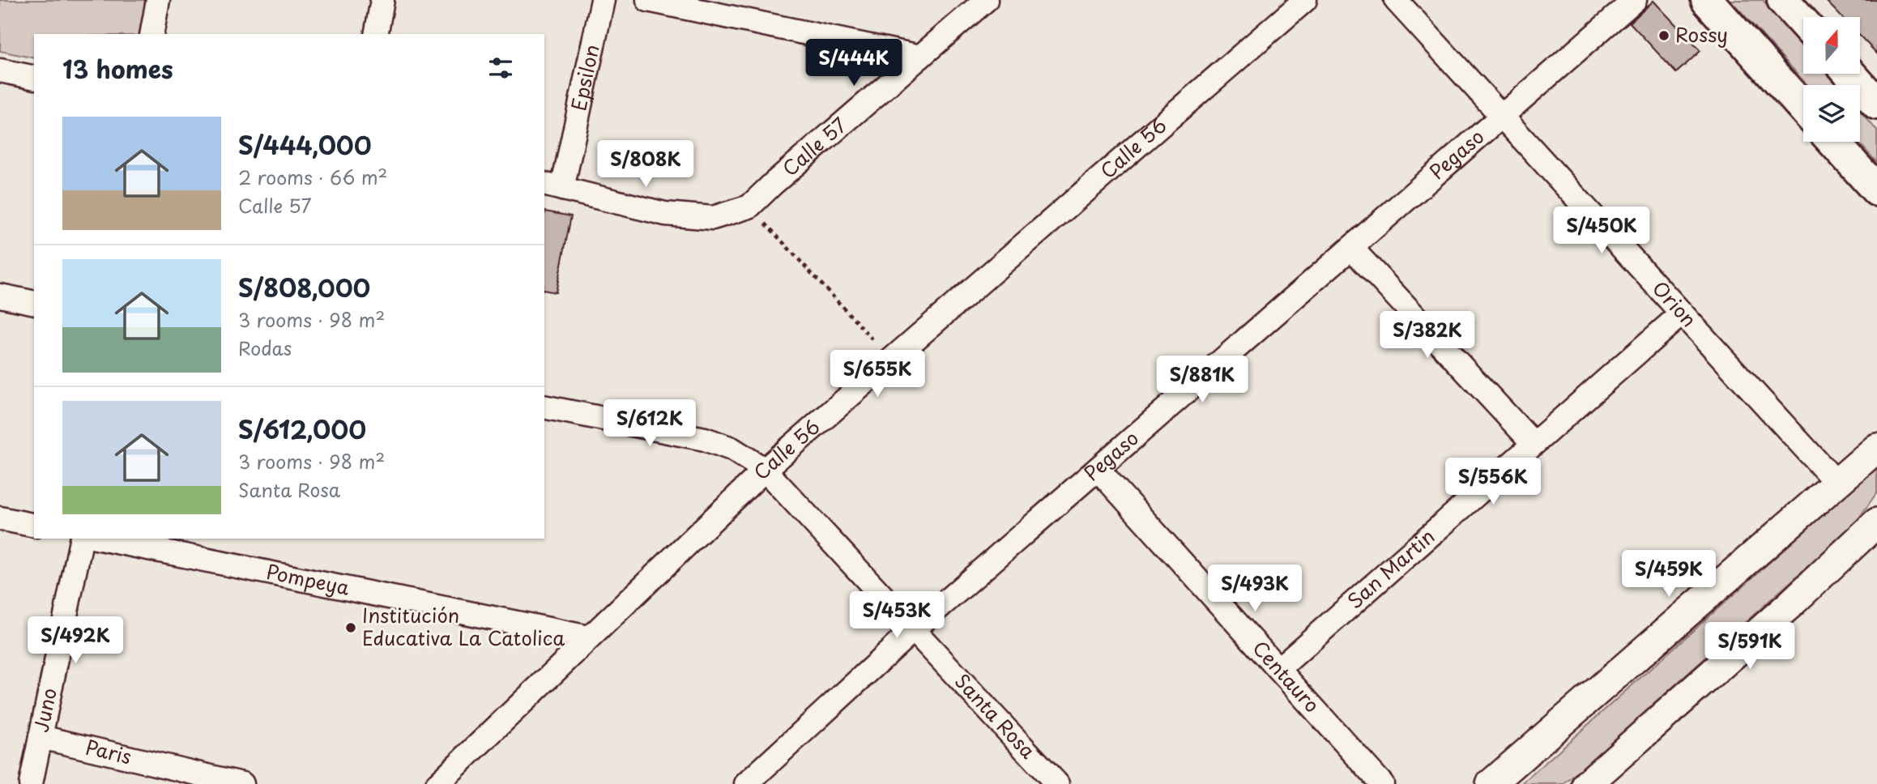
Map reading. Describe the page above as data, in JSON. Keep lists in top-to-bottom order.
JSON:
{
  "streets": {
    "street": [
      "Epsilon",
      "Calle 57",
      "Calle 56",
      "Pegaso",
      "Orion",
      "San Martin",
      "Pompeya",
      "Centauro",
      "Juno",
      "Santa Rosa",
      "Paris"
    ]
  },
  "crossings": [
    ["Calle 56", "Pompeya"],
    ["Calle 56", "Santa Rosa"],
    ["Pegaso", "Orion"],
    ["Pegaso", "Centauro"],
    ["Pegaso", "Santa Rosa"],
    ["Orion", "San Martin"],
    ["San Martin", "Centauro"],
    ["Juno", "Paris"]
  ],
  "places": ["Rossy", "Institución Educativa La Catolica"],
  "north": "top",
  "page": {
    "heading": "13 homes",
    "price": [
      "S/444K",
      "S/808K",
      "S/450K",
      "S/382K",
      "S/655K",
      "S/881K",
      "S/612K",
      "S/556K",
      "S/459K",
      "S/493K",
      "S/453K",
      "S/492K",
      "S/591K"
    ],
    "list": [
      {
        "name": "S/444,000",
        "note": "2 rooms · 66 m² · Calle 57"
      },
      {
        "name": "S/808,000",
        "note": "3 rooms · 98 m² · Rodas"
      },
      {
        "name": "S/612,000",
        "note": "3 rooms · 98 m² · Santa Rosa"
      }
    ]
  }
}
